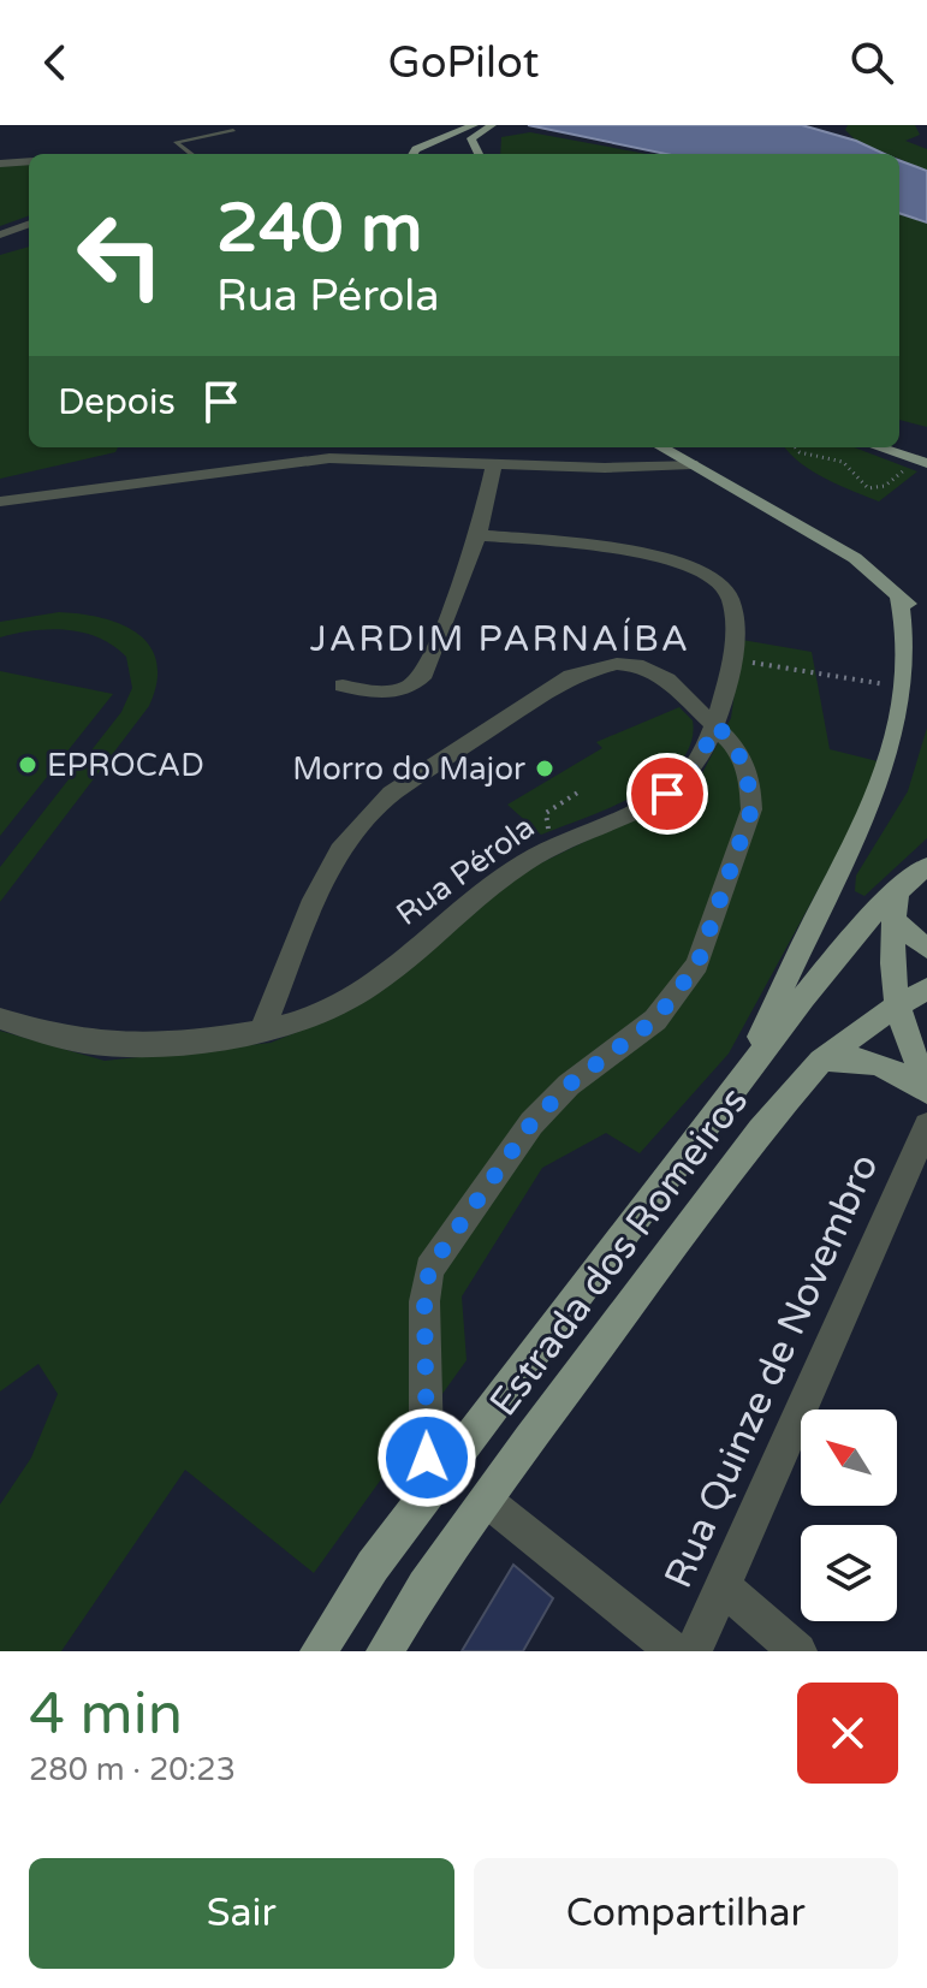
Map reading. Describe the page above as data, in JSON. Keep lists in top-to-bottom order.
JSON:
{
  "streets": {
    "main road": ["Estrada dos Romeiros"],
    "street": ["Rua Pérola", "Rua Quinze de Novembro"]
  },
  "districts": ["JARDIM PARNAÍBA"],
  "places": ["EPROCAD", "Morro do Major"],
  "north": "top left",
  "page": {
    "header": "GoPilot",
    "turn": ["240 m", "Rua Pérola"],
    "then": "Depois",
    "heading": ["4 min", "280 m · 20:23"],
    "buttons": ["Sair", "Compartilhar"]
  }
}
